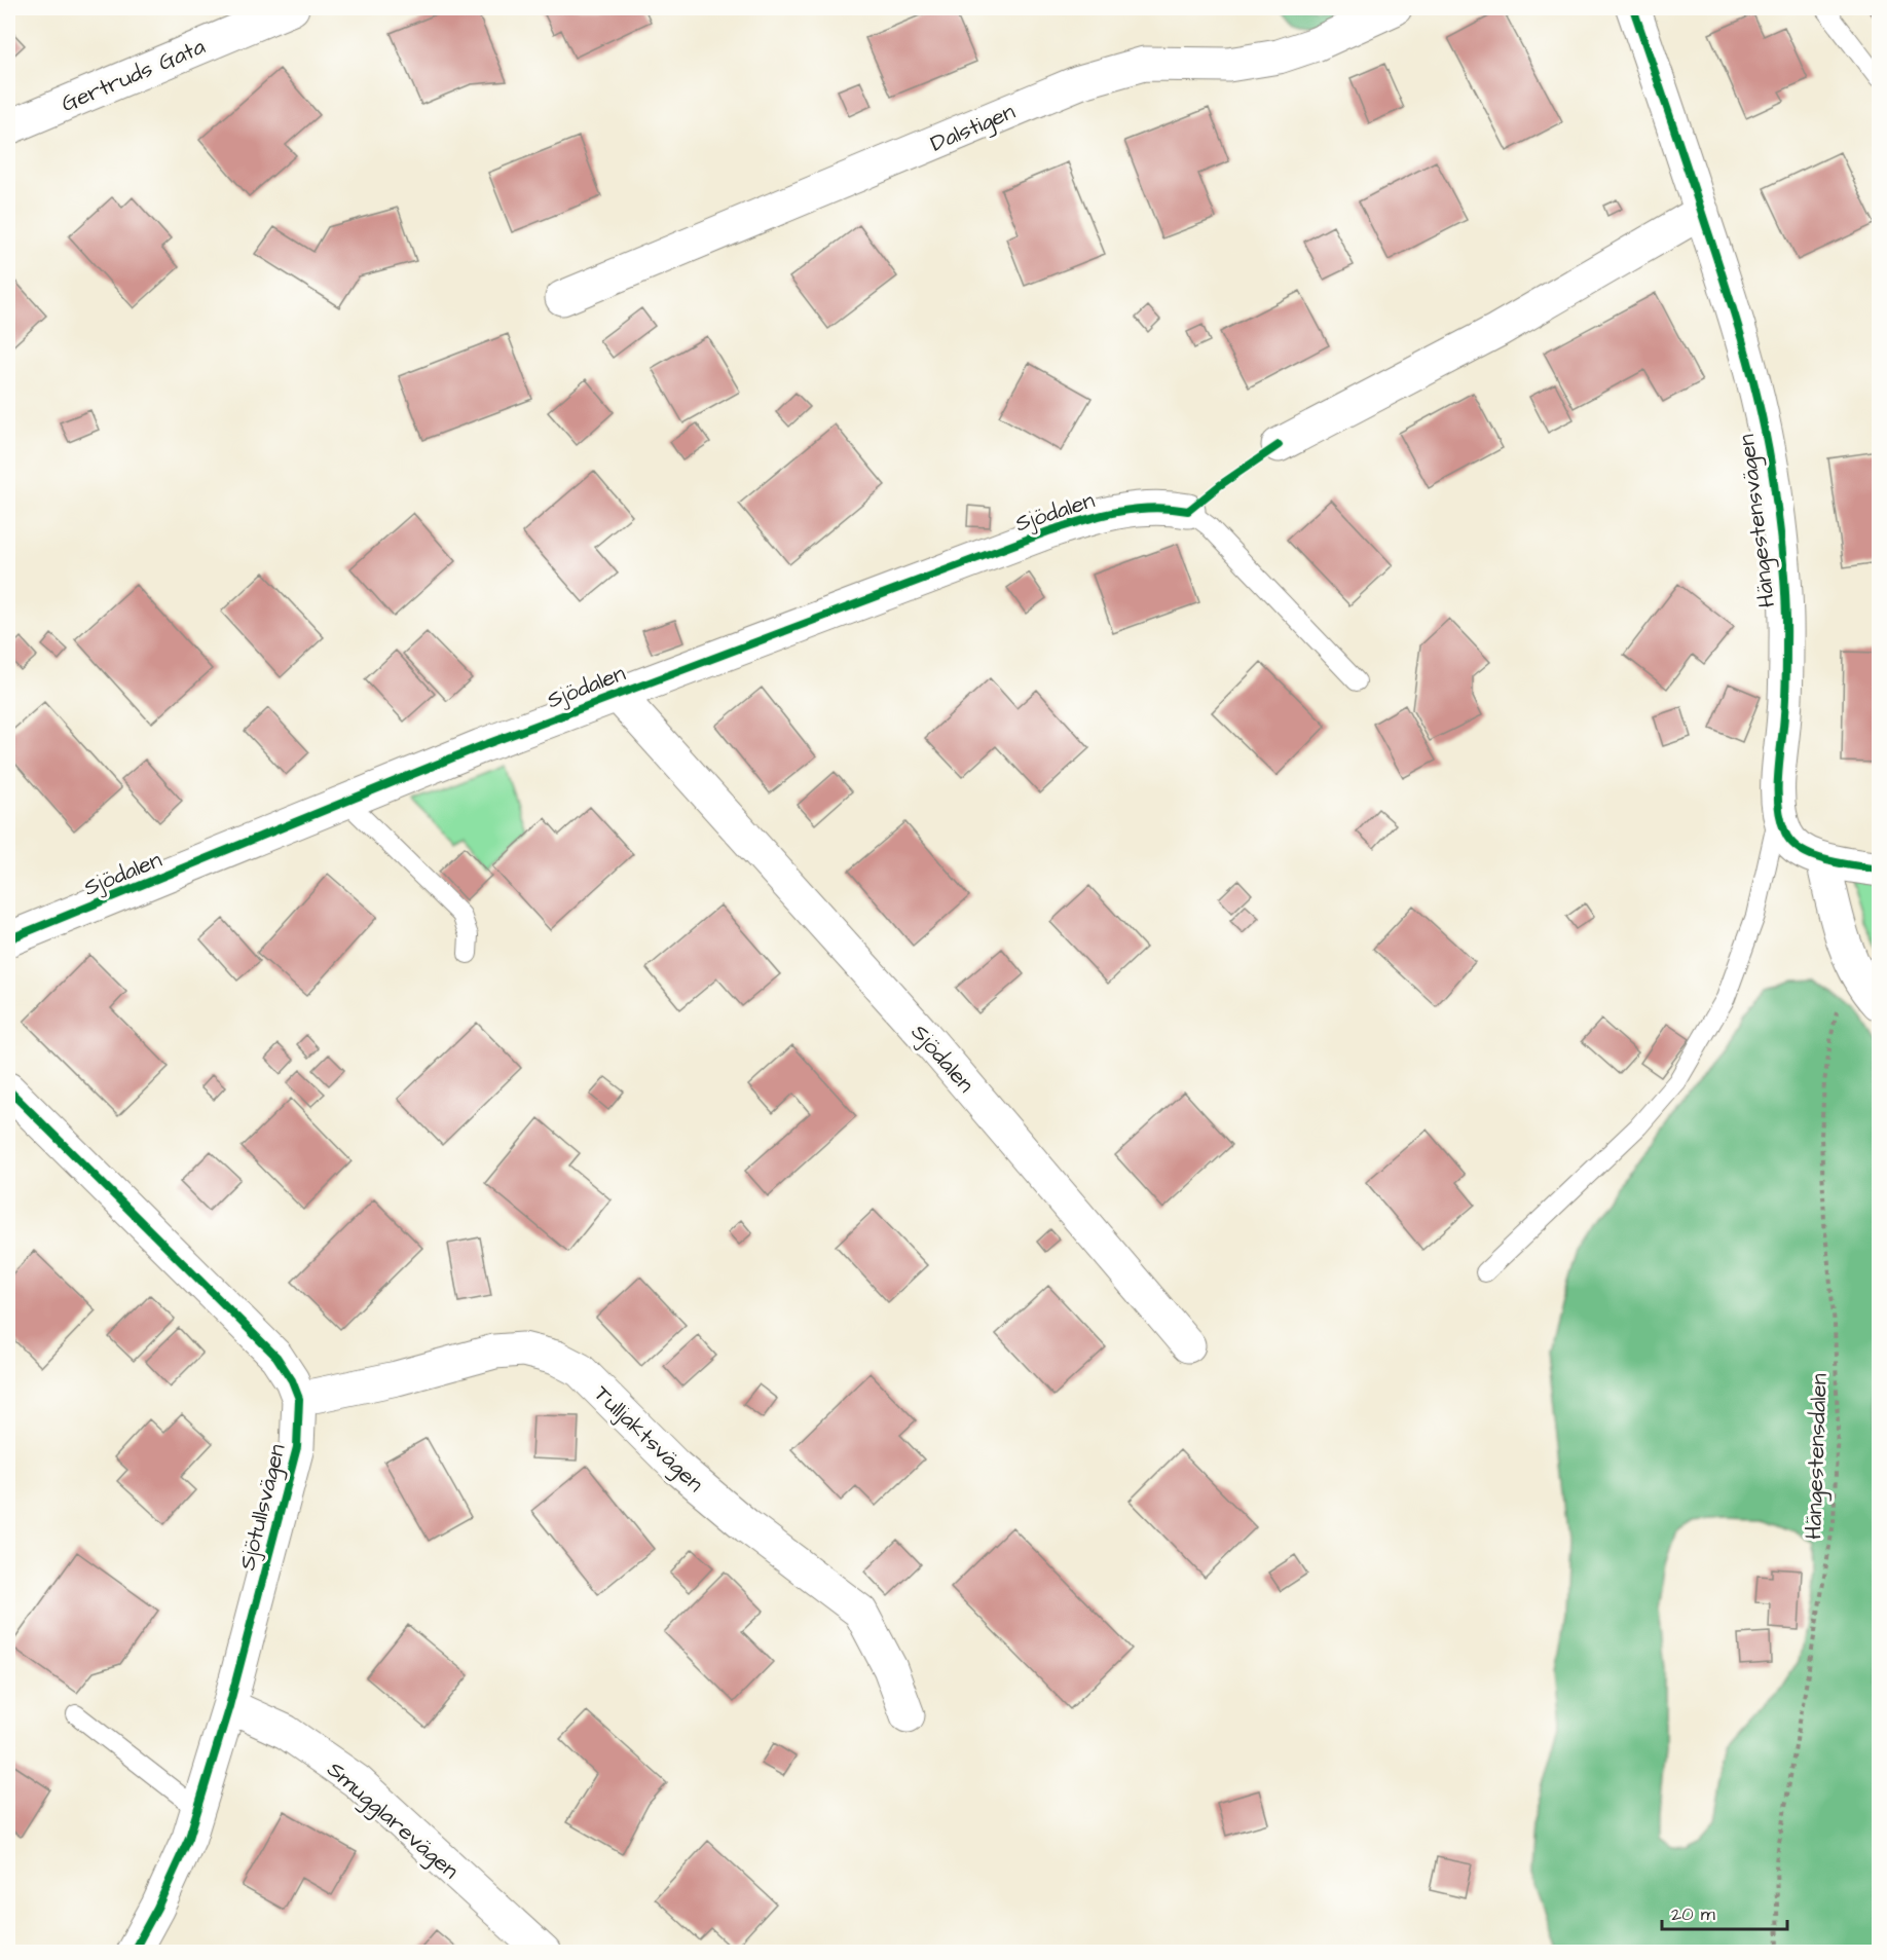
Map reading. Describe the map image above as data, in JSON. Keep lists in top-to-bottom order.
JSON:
{
  "streets": {
    "street": [
      "Gertruds Gata",
      "Dalstigen",
      "Sjödalen",
      "Hängestensvägen",
      "Tulljaktsvägen",
      "Sjötullsvägen",
      "Smugglarevägen"
    ],
    "path": ["Hängestensdalen"]
  },
  "crossings": [
    ["Tulljaktsvägen", "Sjötullsvägen"],
    ["Sjötullsvägen", "Smugglarevägen"]
  ],
  "scale_bar": "20 m"
}
